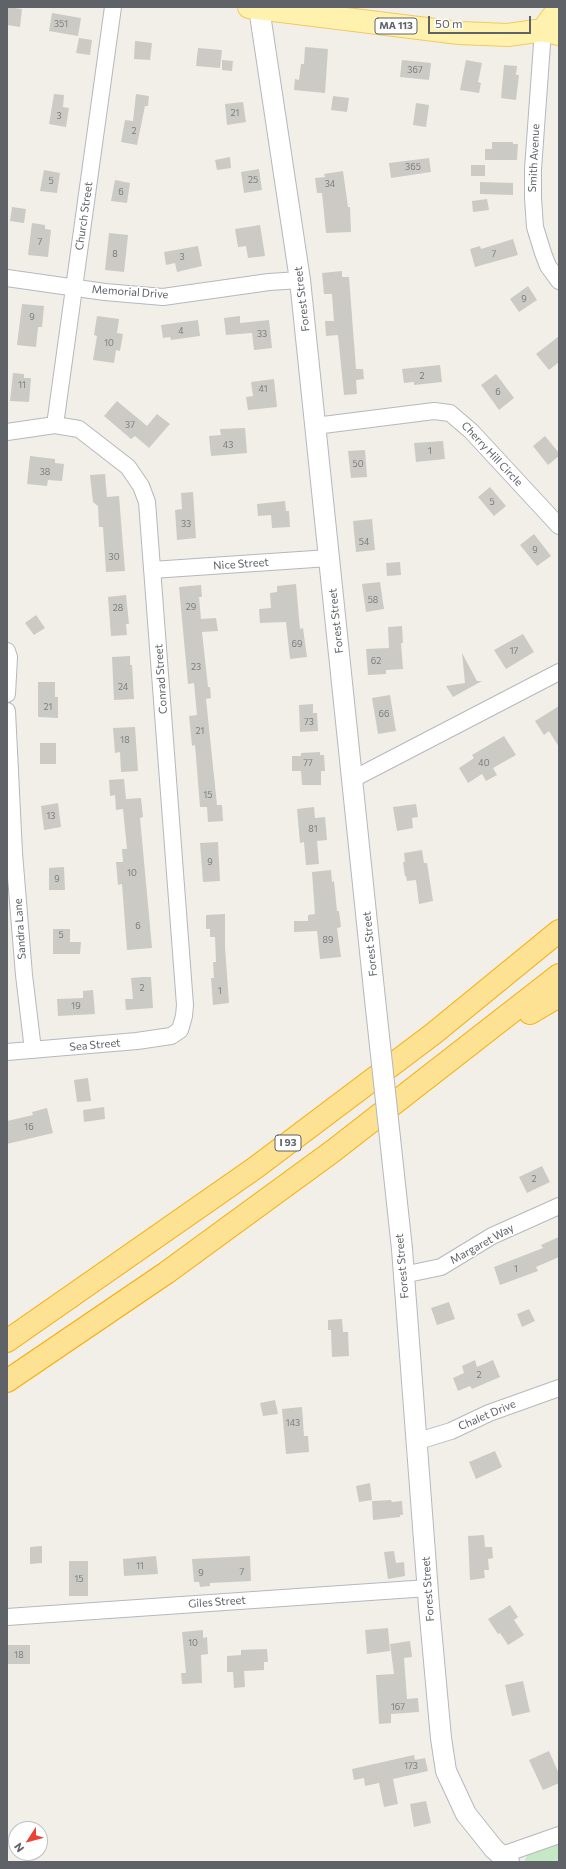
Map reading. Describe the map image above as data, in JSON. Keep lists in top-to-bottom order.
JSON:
{
  "streets": {
    "highway": ["I 93"],
    "main road": ["MA 113"],
    "street": [
      "Smith Avenue",
      "Church Street",
      "Memorial Drive",
      "Forest Street",
      "Cherry Hill Circle",
      "Nice Street",
      "Conrad Street",
      "Sandra Lane",
      "Sea Street",
      "Margaret Way",
      "Chalet Drive",
      "Giles Street"
    ]
  },
  "crossings": [
    ["MA 113", "Smith Avenue"],
    ["MA 113", "Forest Street"],
    ["Church Street", "Memorial Drive"],
    ["Church Street", "Conrad Street"],
    ["Memorial Drive", "Forest Street"],
    ["Forest Street", "Cherry Hill Circle"],
    ["Forest Street", "Nice Street"],
    ["Forest Street", "Margaret Way"],
    ["Forest Street", "Chalet Drive"],
    ["Forest Street", "Giles Street"],
    ["Nice Street", "Conrad Street"],
    ["Conrad Street", "Sea Street"],
    ["Sandra Lane", "Sea Street"]
  ],
  "house_numbers": [
    "351",
    "367",
    "21",
    "3",
    "2",
    "365",
    "25",
    "5",
    "34",
    "6",
    "7",
    "8",
    "7",
    "3",
    "9",
    "9",
    "4",
    "33",
    "10",
    "2",
    "11",
    "41",
    "6",
    "37",
    "43",
    "1",
    "50",
    "38",
    "5",
    "33",
    "54",
    "9",
    "30",
    "58",
    "29",
    "28",
    "69",
    "17",
    "62",
    "23",
    "24",
    "21",
    "66",
    "73",
    "21",
    "18",
    "77",
    "40",
    "15",
    "13",
    "81",
    "9",
    "10",
    "9",
    "6",
    "5",
    "89",
    "2",
    "1",
    "19",
    "16",
    "2",
    "1",
    "2",
    "143",
    "11",
    "7",
    "9",
    "15",
    "10",
    "18",
    "167",
    "173"
  ],
  "scale_bar": "50 m",
  "north": "bottom left"
}
